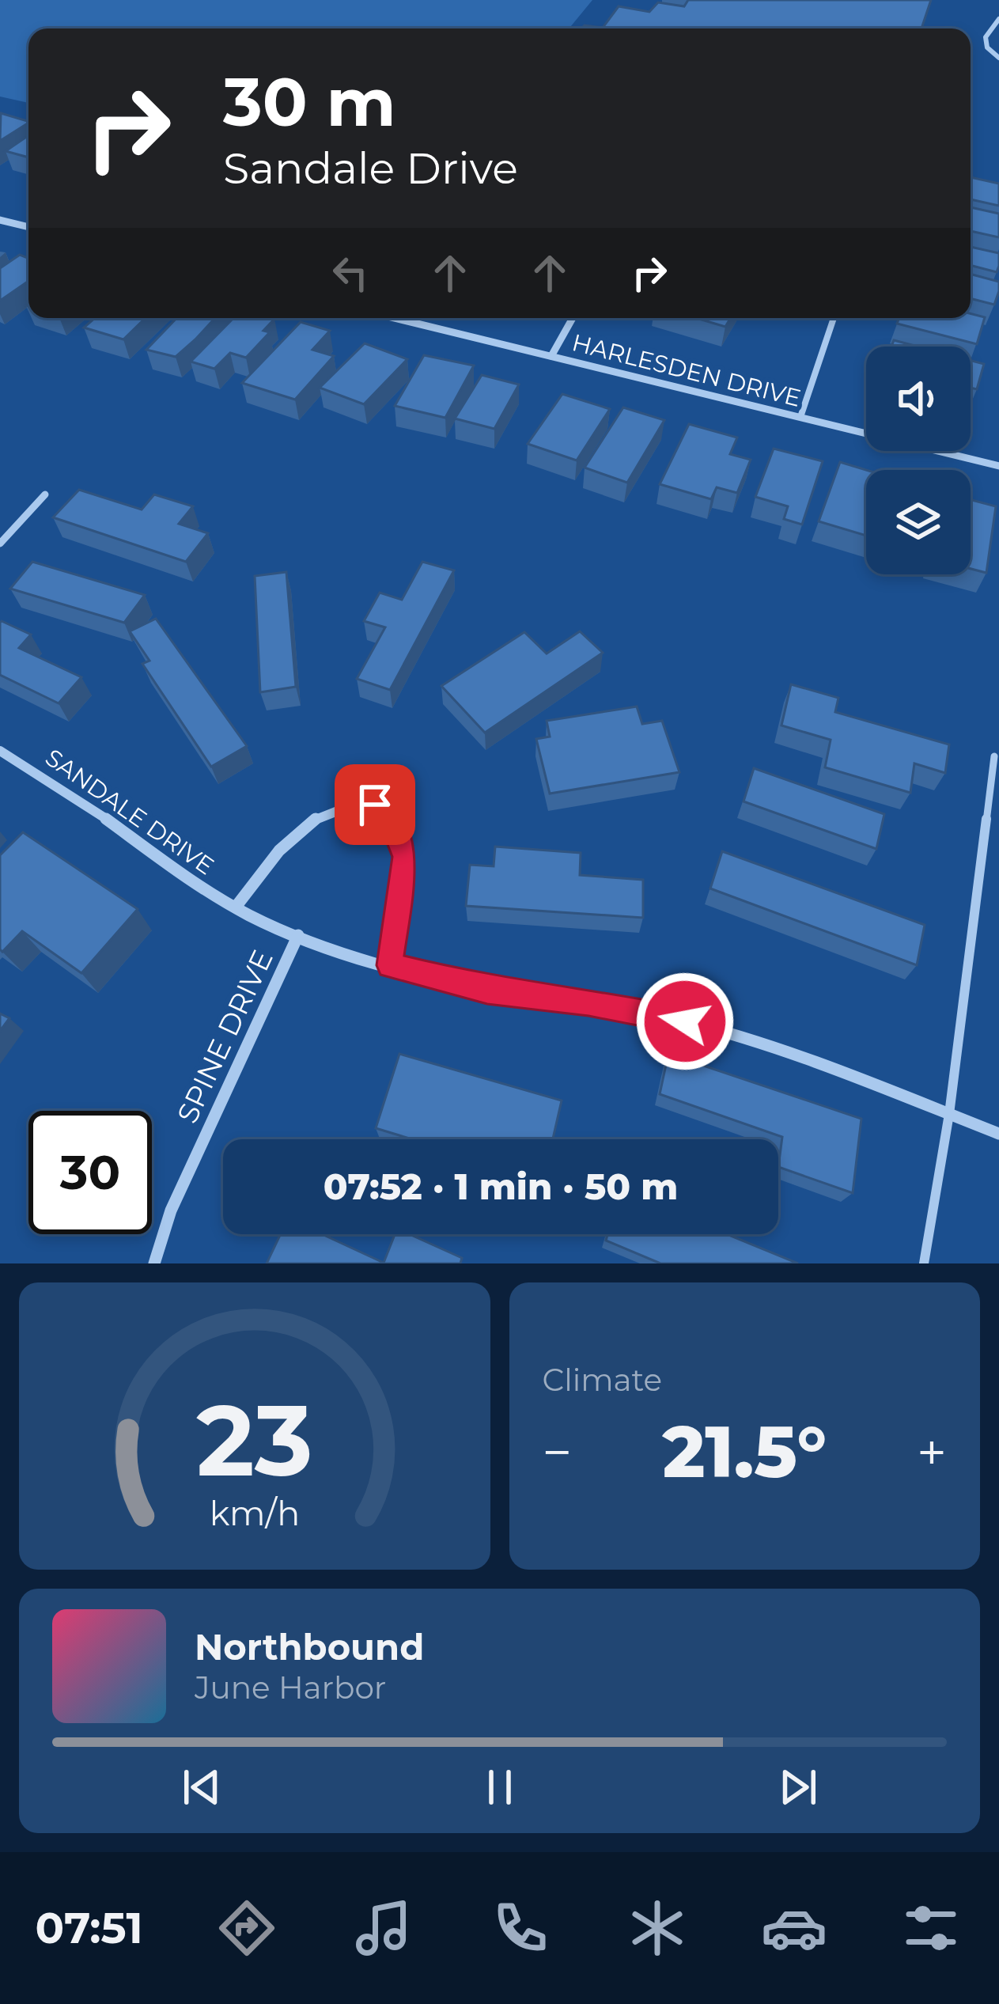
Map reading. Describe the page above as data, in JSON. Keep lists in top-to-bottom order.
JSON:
{
  "streets": {
    "street": ["HARLESDEN DRIVE", "SANDALE DRIVE", "SPINE DRIVE"]
  },
  "crossings": [
    ["SANDALE DRIVE", "SPINE DRIVE"]
  ],
  "page": {
    "turn": ["30 m", "Sandale Drive"],
    "limit": "30",
    "trip": "07:52 · 1 min · 50 m",
    "tile": "Climate",
    "heat": ["−", "21.5°", "+"],
    "song": ["Northbound", "June Harbor"],
    "tabs": "07:51",
    "gauge": ["23", "km/h"]
  }
}
